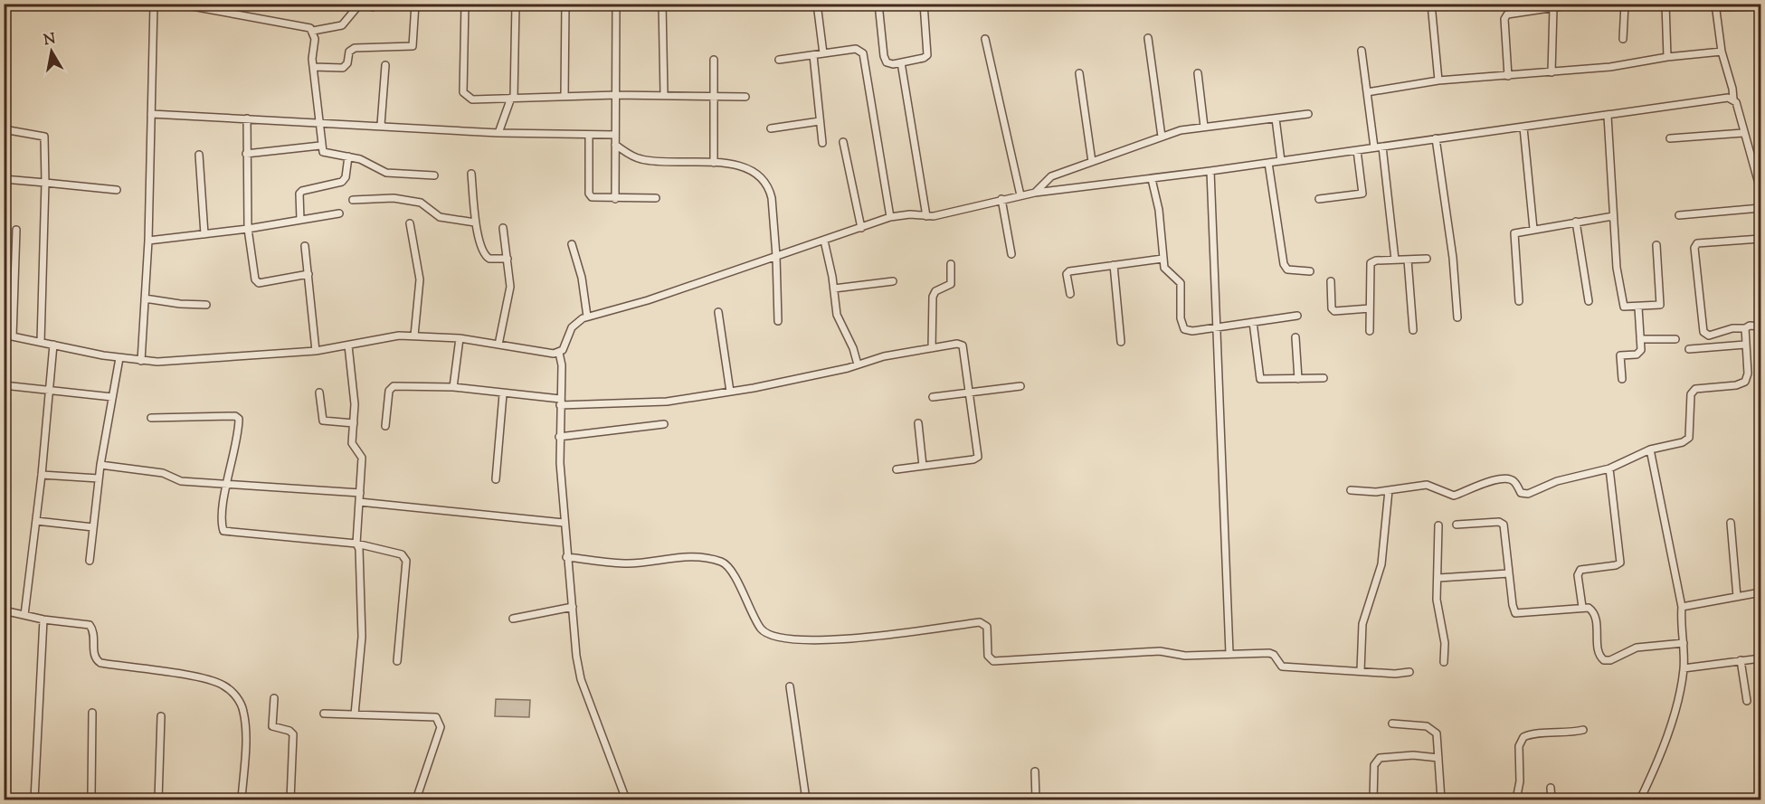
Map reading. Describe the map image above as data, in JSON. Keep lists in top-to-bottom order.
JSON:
{
  "north": "top"
}
